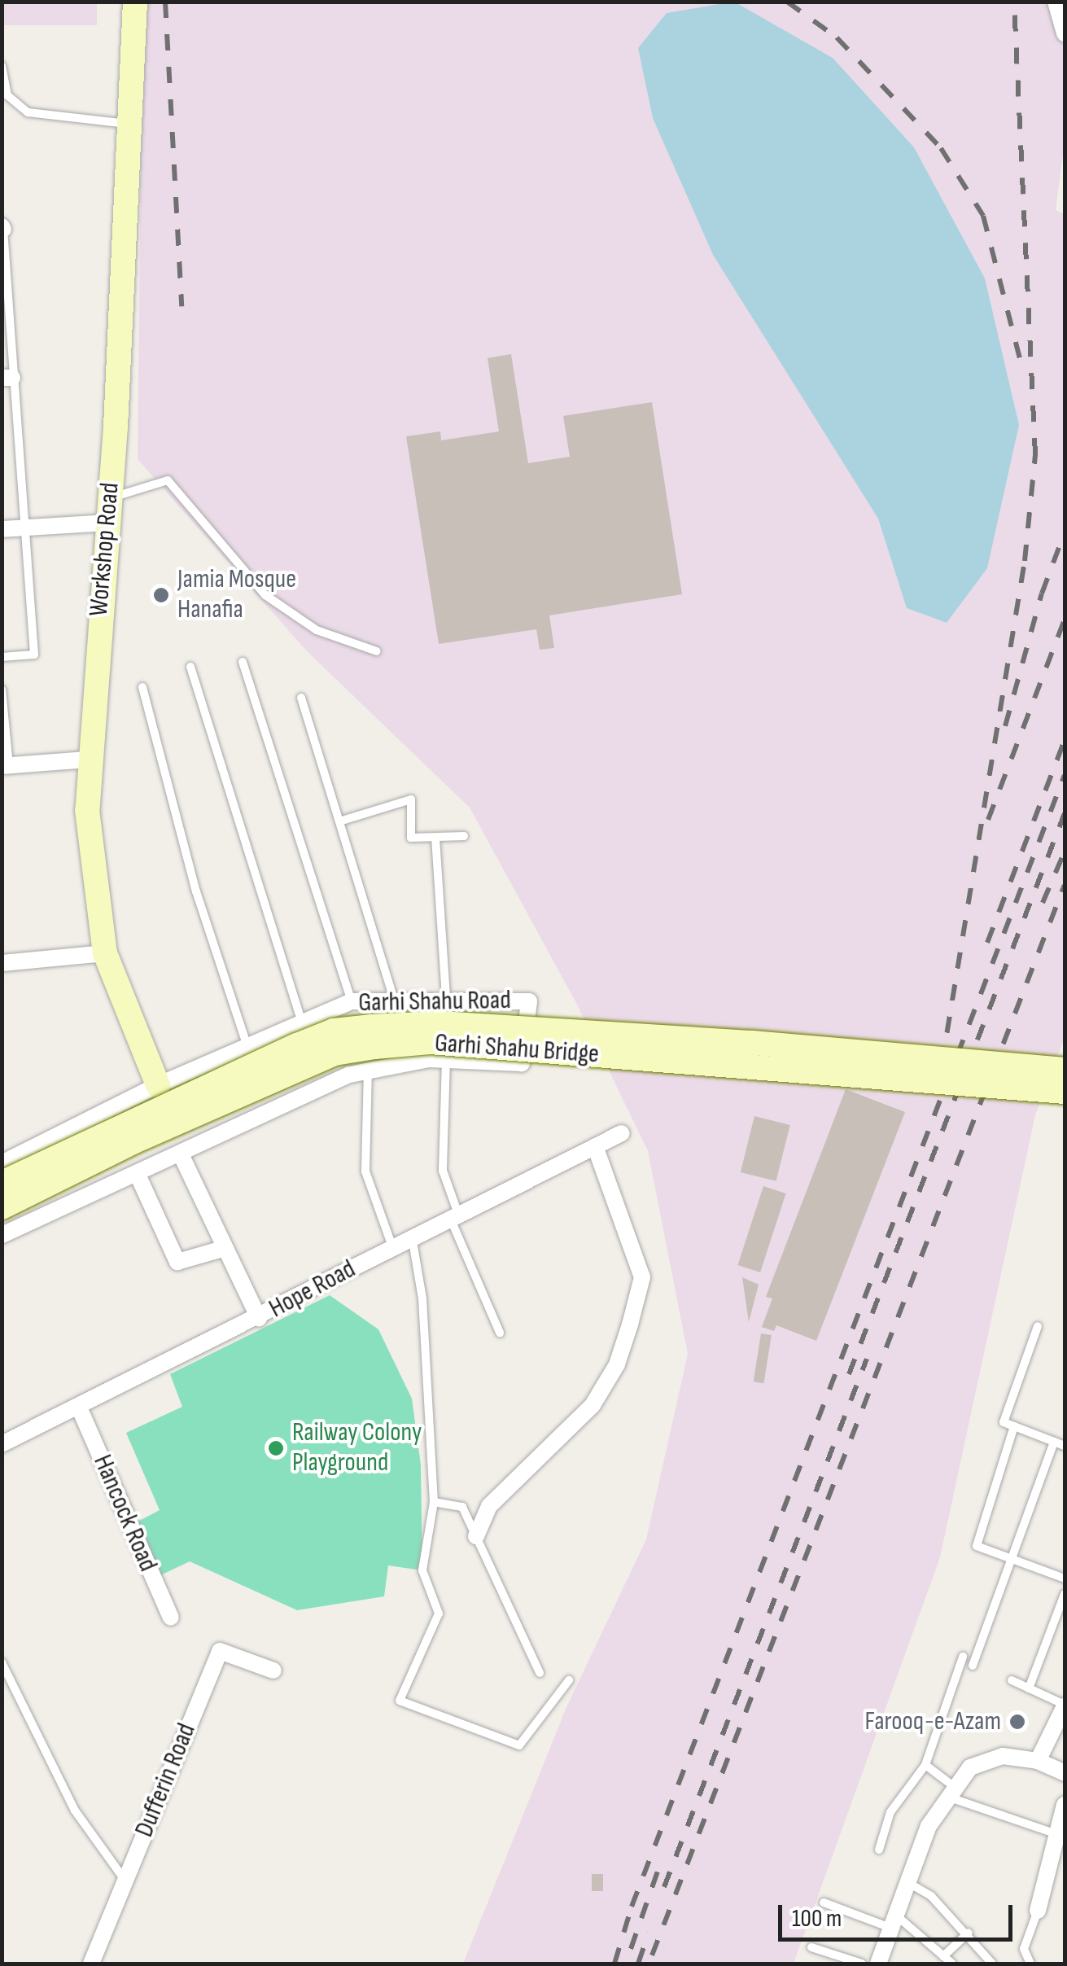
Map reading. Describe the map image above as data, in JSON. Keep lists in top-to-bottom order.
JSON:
{
  "streets": {
    "main road": ["Workshop Road", "Garhi Shahu Bridge"],
    "street": [
      "Garhi Shahu Road",
      "Hope Road",
      "Hancock Road",
      "Dufferin Road"
    ]
  },
  "crossings": [
    ["Workshop Road", "Garhi Shahu Road"],
    ["Hope Road", "Hancock Road"]
  ],
  "places": ["Jamia Mosque Hanafia", "Railway Colony Playground", "Farooq-e-Azam"],
  "scale_bar": "100 m"
}
